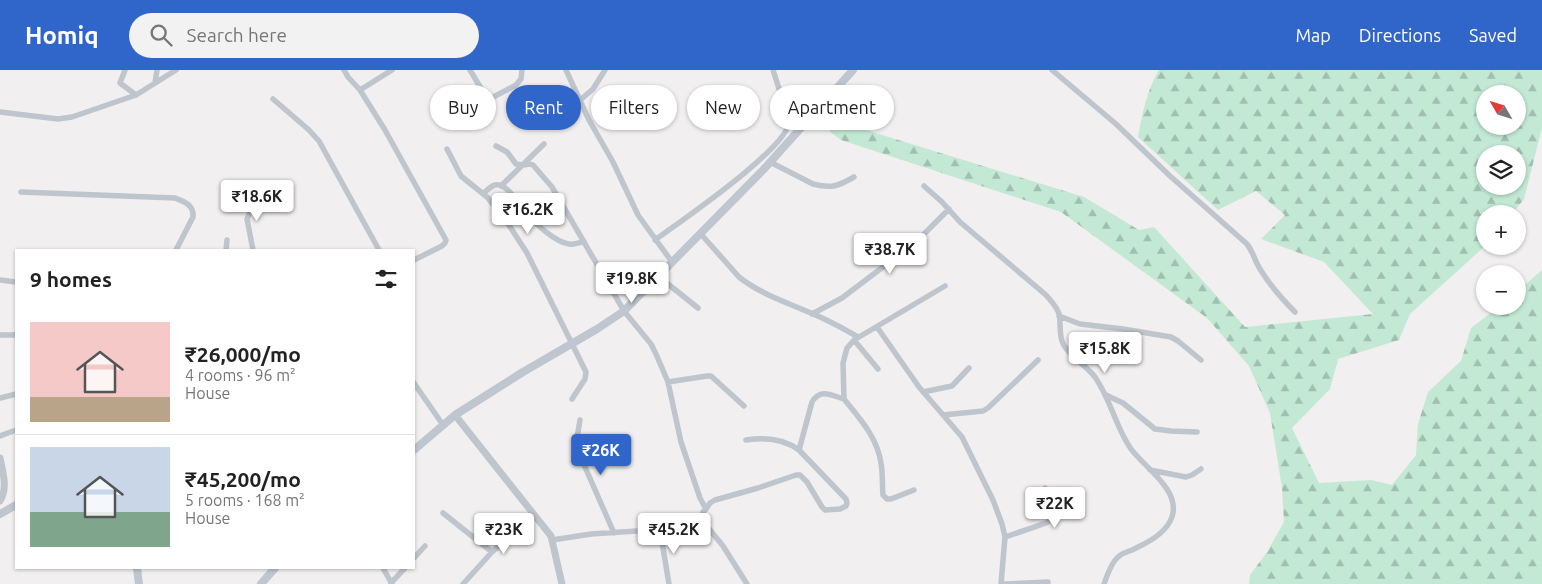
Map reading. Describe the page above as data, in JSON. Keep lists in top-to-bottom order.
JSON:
{
  "north": "top left",
  "page": {
    "header": "Homiq",
    "search": "Search here",
    "nav": ["Map", "Directions", "Saved"],
    "map_buttons": ["+", "−"],
    "chip": [
      "Buy",
      "Rent",
      "Filters",
      "New",
      "Apartment"
    ],
    "price": [
      "₹18.6K",
      "₹16.2K",
      "₹38.7K",
      "₹19.8K",
      "₹15.8K",
      "₹26K",
      "₹22K",
      "₹23K",
      "₹45.2K"
    ],
    "heading": "9 homes",
    "list": [
      {
        "name": "₹26,000/mo",
        "note": "4 rooms · 96 m² · House"
      },
      {
        "name": "₹45,200/mo",
        "note": "5 rooms · 168 m² · House"
      }
    ]
  }
}
